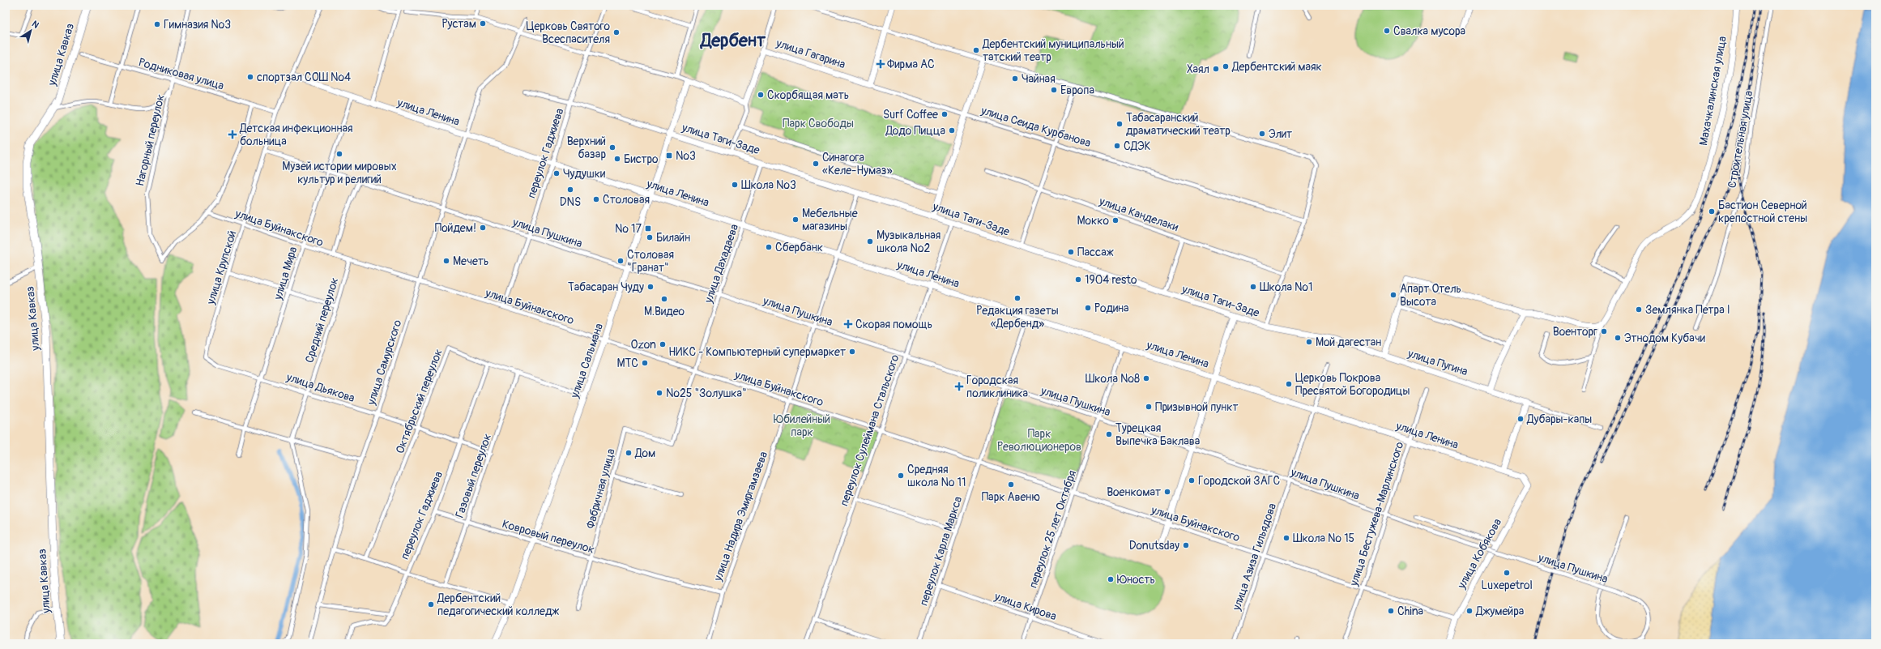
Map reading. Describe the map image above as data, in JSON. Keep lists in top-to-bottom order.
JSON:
{
  "streets": {
    "highway": ["улица Кавказ"],
    "street": [
      "улица Гагарина",
      "Родниковая улица",
      "Махачкалинская улица",
      "улица Ленина",
      "улица Сеида Курбанова",
      "улица Таги-Заде",
      "Строительная улица",
      "Нагорный переулок",
      "переулок Гаджиева",
      "улица Канделаки",
      "улица Буйнакского",
      "улица Пушкина",
      "улица Дахадаева",
      "улица Крупской",
      "улица Мира",
      "Средний переулок",
      "улица Сальмана",
      "улица Самурского",
      "улица Пугина",
      "улица Дьякова",
      "Октябрьский переулок",
      "переулок Сулеймана Стальского",
      "Газовый переулок",
      "Фабричная улица",
      "улица Бестужева-Марлинского",
      "улица Надира Эмиргамзаева",
      "переулок 25 лет Октября",
      "Ковровый переулок",
      "переулок Карла Маркса",
      "улица Кобякова",
      "улица Азиза Гильядова",
      "улица Кирова"
    ]
  },
  "crossings": [
    ["улица Гагарина", "улица Сеида Курбанова"],
    ["Родниковая улица", "Нагорный переулок"],
    ["Родниковая улица", "улица Крупской"],
    ["улица Ленина", "переулок Гаджиева"],
    ["улица Ленина", "улица Дахадаева"],
    ["улица Ленина", "улица Крупской"],
    ["улица Ленина", "улица Мира"],
    ["улица Ленина", "улица Сальмана"],
    ["улица Ленина", "улица Самурского"],
    ["улица Ленина", "переулок Сулеймана Стальского"],
    ["улица Ленина", "улица Бестужева-Марлинского"],
    ["улица Ленина", "улица Надира Эмиргамзаева"],
    ["улица Ленина", "переулок 25 лет Октября"],
    ["улица Ленина", "переулок Карла Маркса"],
    ["улица Ленина", "улица Кобякова"],
    ["улица Ленина", "улица Азиза Гильядова"],
    ["улица Таги-Заде", "переулок Гаджиева"],
    ["улица Таги-Заде", "улица Дахадаева"],
    ["улица Таги-Заде", "улица Сальмана"],
    ["улица Таги-Заде", "улица Пугина"],
    ["улица Таги-Заде", "переулок Сулеймана Стальского"],
    ["улица Таги-Заде", "улица Надира Эмиргамзаева"],
    ["Нагорный переулок", "улица Буйнакского"],
    ["переулок Гаджиева", "улица Буйнакского"],
    ["переулок Гаджиева", "улица Пушкина"],
    ["переулок Гаджиева", "улица Дьякова"],
    ["переулок Гаджиева", "Октябрьский переулок"],
    ["переулок Гаджиева", "Ковровый переулок"],
    ["улица Буйнакского", "улица Дахадаева"],
    ["улица Буйнакского", "улица Крупской"],
    ["улица Буйнакского", "улица Мира"],
    ["улица Буйнакского", "Средний переулок"],
    ["улица Буйнакского", "улица Сальмана"],
    ["улица Буйнакского", "улица Самурского"],
    ["улица Буйнакского", "переулок Сулеймана Стальского"],
    ["улица Буйнакского", "улица Бестужева-Марлинского"],
    ["улица Буйнакского", "улица Надира Эмиргамзаева"],
    ["улица Буйнакского", "переулок 25 лет Октября"],
    ["улица Буйнакского", "переулок Карла Маркса"],
    ["улица Буйнакского", "улица Кобякова"],
    ["улица Буйнакского", "улица Азиза Гильядова"],
    ["улица Пушкина", "улица Дахадаева"],
    ["улица Пушкина", "улица Крупской"],
    ["улица Пушкина", "улица Мира"],
    ["улица Пушкина", "улица Сальмана"],
    ["улица Пушкина", "улица Самурского"],
    ["улица Пушкина", "переулок Сулеймана Стальского"],
    ["улица Пушкина", "улица Бестужева-Марлинского"],
    ["улица Пушкина", "улица Надира Эмиргамзаева"],
    ["улица Пушкина", "переулок 25 лет Октября"],
    ["улица Пушкина", "переулок Карла Маркса"],
    ["улица Пушкина", "улица Азиза Гильядова"],
    ["улица Дахадаева", "Фабричная улица"],
    ["улица Крупской", "улица Дьякова"],
    ["улица Мира", "улица Дьякова"],
    ["Средний переулок", "улица Дьякова"],
    ["улица Сальмана", "Октябрьский переулок"],
    ["улица Сальмана", "Ковровый переулок"],
    ["улица Самурского", "улица Дьякова"],
    ["улица Дьякова", "Октябрьский переулок"],
    ["улица Дьякова", "Газовый переулок"],
    ["Октябрьский переулок", "Газовый переулок"],
    ["Газовый переулок", "Ковровый переулок"],
    ["Фабричная улица", "Ковровый переулок"],
    ["улица Надира Эмиргамзаева", "Ковровый переулок"],
    ["переулок 25 лет Октября", "улица Кирова"],
    ["переулок Карла Маркса", "улица Кирова"]
  ],
  "districts": ["Дербент"],
  "parks": ["Парк Свободы", "Юбилейный парк", "Парк Революционеров"],
  "places": {
    "other": [
      "Рустам",
      "Гимназия №3",
      "Свалка мусора",
      "Церковь Святого Всеспасителя",
      "Дербентский муниципальный татский театр",
      "Дербентский маяк",
      "Хаял",
      "спортзал СОШ №4",
      "Чайная",
      "Европа",
      "Скорбящая мать",
      "Surf Coffee",
      "Табасаранский драматический театр",
      "Додо Пицца",
      "Элит",
      "СДЭК",
      "Верхний базар",
      "Музей истории мировых культур и религий",
      "Бистро",
      "Синагога «Келе-Нумаз»",
      "Чудушки",
      "Школа №3",
      "DNS",
      "Столовая",
      "Бастион Северной крепостной стены",
      "Мебельные магазины",
      "Мокко",
      "Пойдем!",
      "Билайн",
      "Музыкальная школа №2",
      "Сбербанк",
      "Пассаж",
      "Мечеть",
      "Столовая \"Гранат\"",
      "1904 resto",
      "Табасаран Чуду",
      "Школа №1",
      "Апарт Отель Высота",
      "Редакция газеты «Дербенд»",
      "М.Видео",
      "Родина",
      "Землянка Петра I",
      "Военторг",
      "Этнодом Кубачи",
      "Мой дагестан",
      "Ozon",
      "НИКС - Компьютерный супермаркет",
      "МТС",
      "Школа №8",
      "Церковь Покрова Пресвятой Богородицы",
      "№25 \"Золушка\"",
      "Призывной пункт",
      "Дубары-капы",
      "Турецкая Выпечка Баклава",
      "Дом",
      "Средняя школа № 11",
      "Городской ЗАГС",
      "Парк Авеню",
      "Военкомат",
      "Школа № 15",
      "Donutsday",
      "Luxepetrol",
      "Юность",
      "Дербентский педагогический колледж",
      "China",
      "Джумейра"
    ],
    "health": [
      "Фирма АС",
      "Детская инфекционная больница",
      "Скорая помощь",
      "Городская поликлиника"
    ],
    "transit": ["№3", "№ 17"]
  },
  "north": "top right"
}
